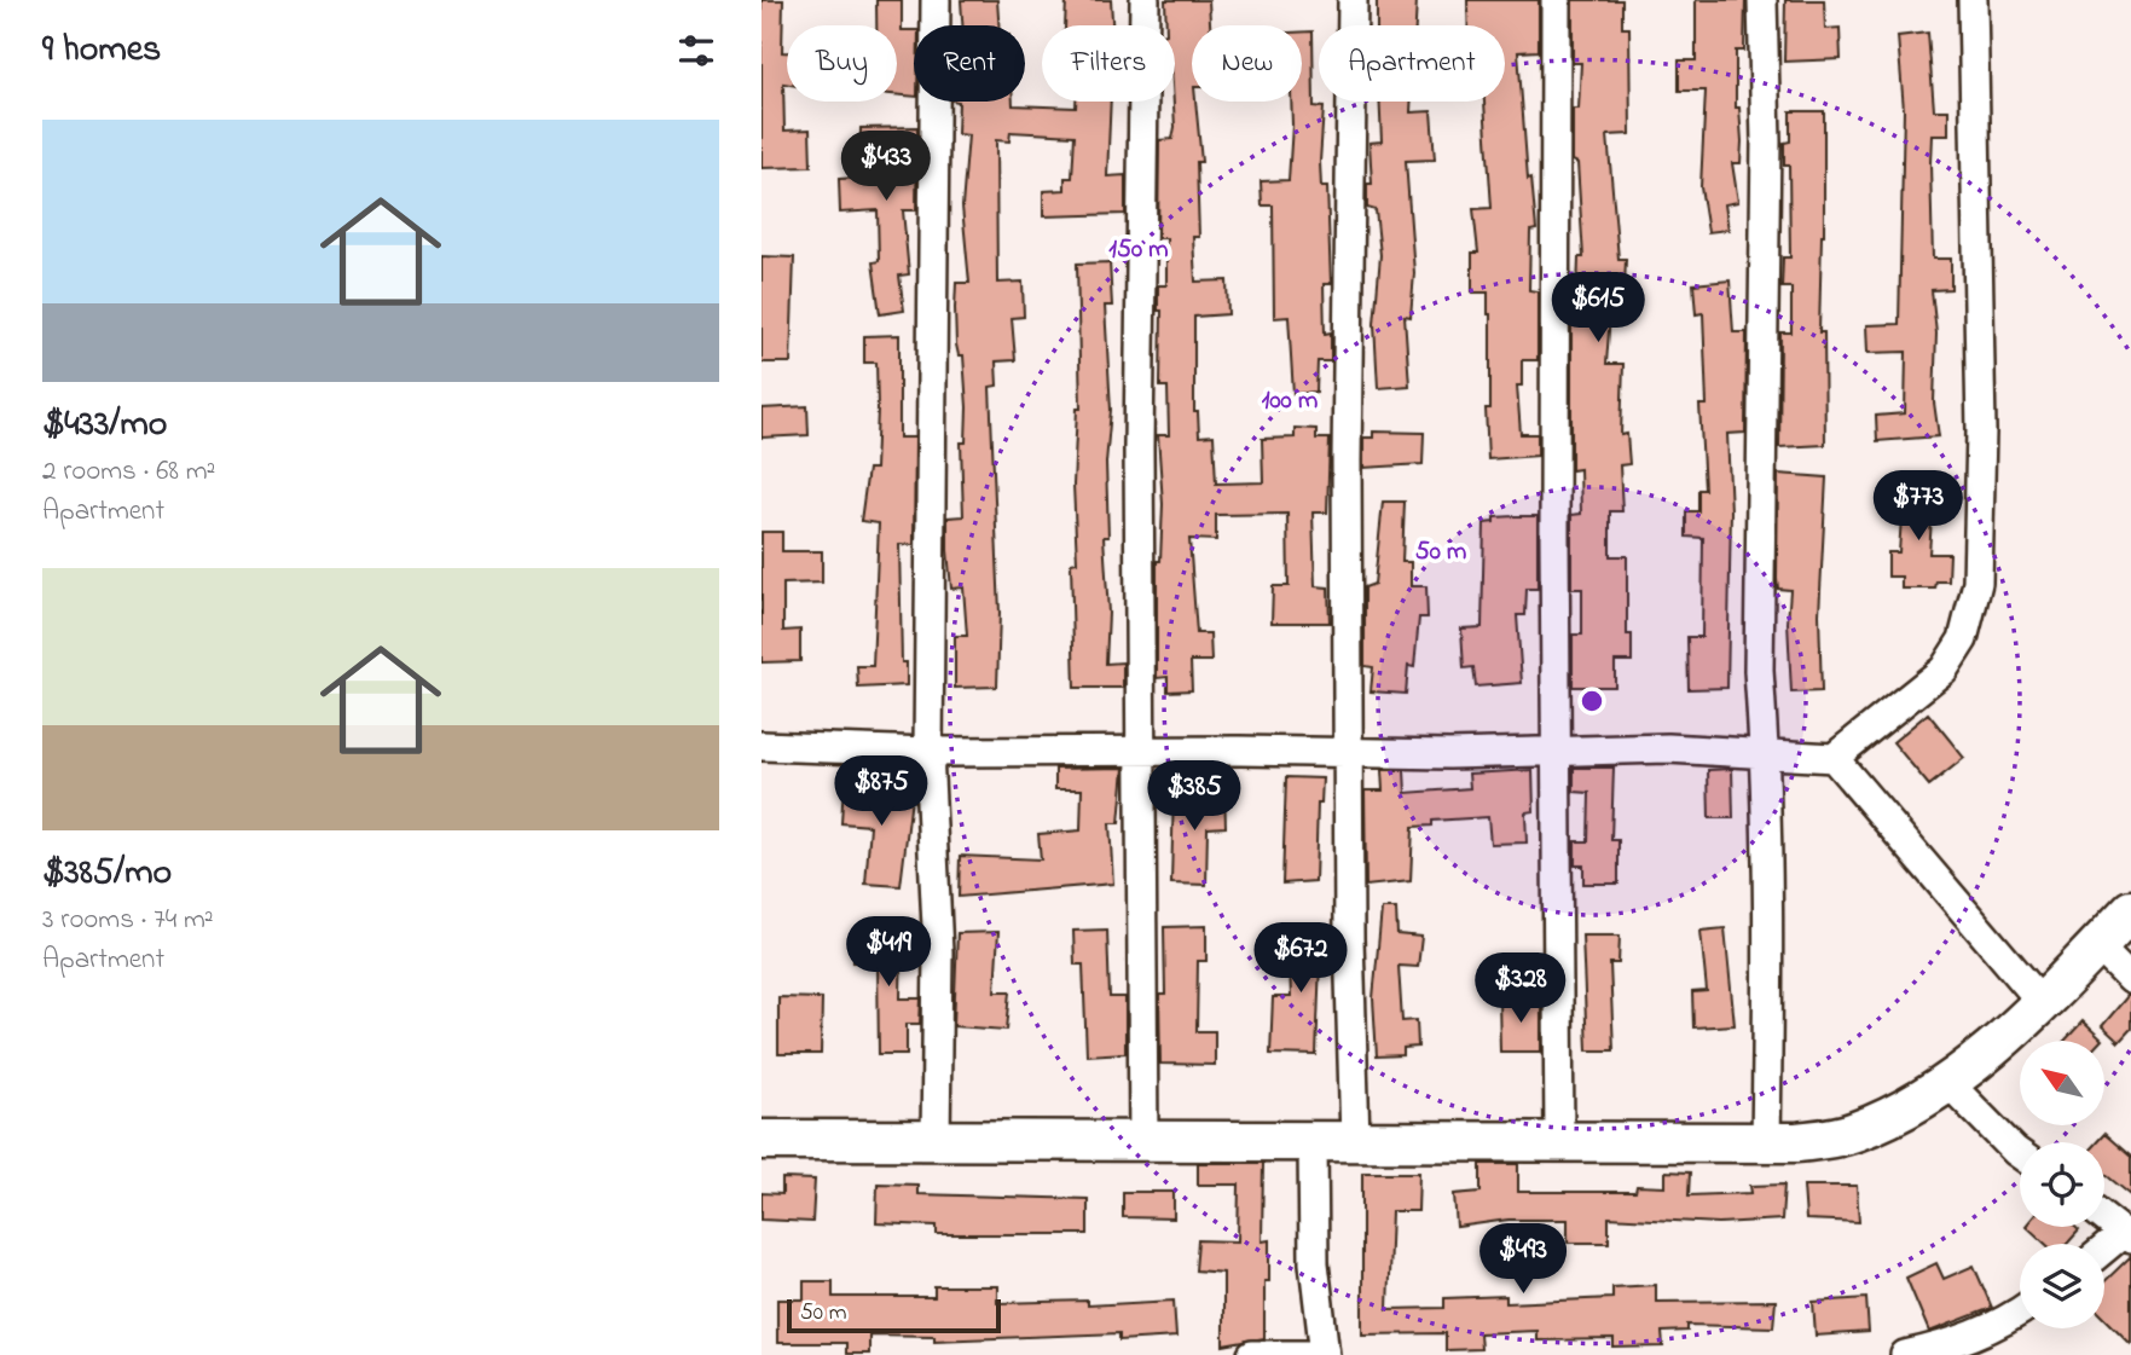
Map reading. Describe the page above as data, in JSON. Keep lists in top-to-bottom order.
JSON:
{
  "scale_bar": "50 m",
  "north": "top left",
  "page": {
    "heading": "9 homes",
    "chip": [
      "Buy",
      "Rent",
      "Filters",
      "New",
      "Apartment"
    ],
    "list": [
      {
        "name": "$433/mo",
        "note": "2 rooms · 68 m² · Apartment"
      },
      {
        "name": "$385/mo",
        "note": "3 rooms · 74 m² · Apartment"
      }
    ],
    "price": [
      "$433",
      "$615",
      "$773",
      "$875",
      "$385",
      "$419",
      "$672",
      "$328",
      "$493"
    ],
    "scale": "50 m"
  },
  "rings": ["150 m", "100 m", "50 m"]
}
